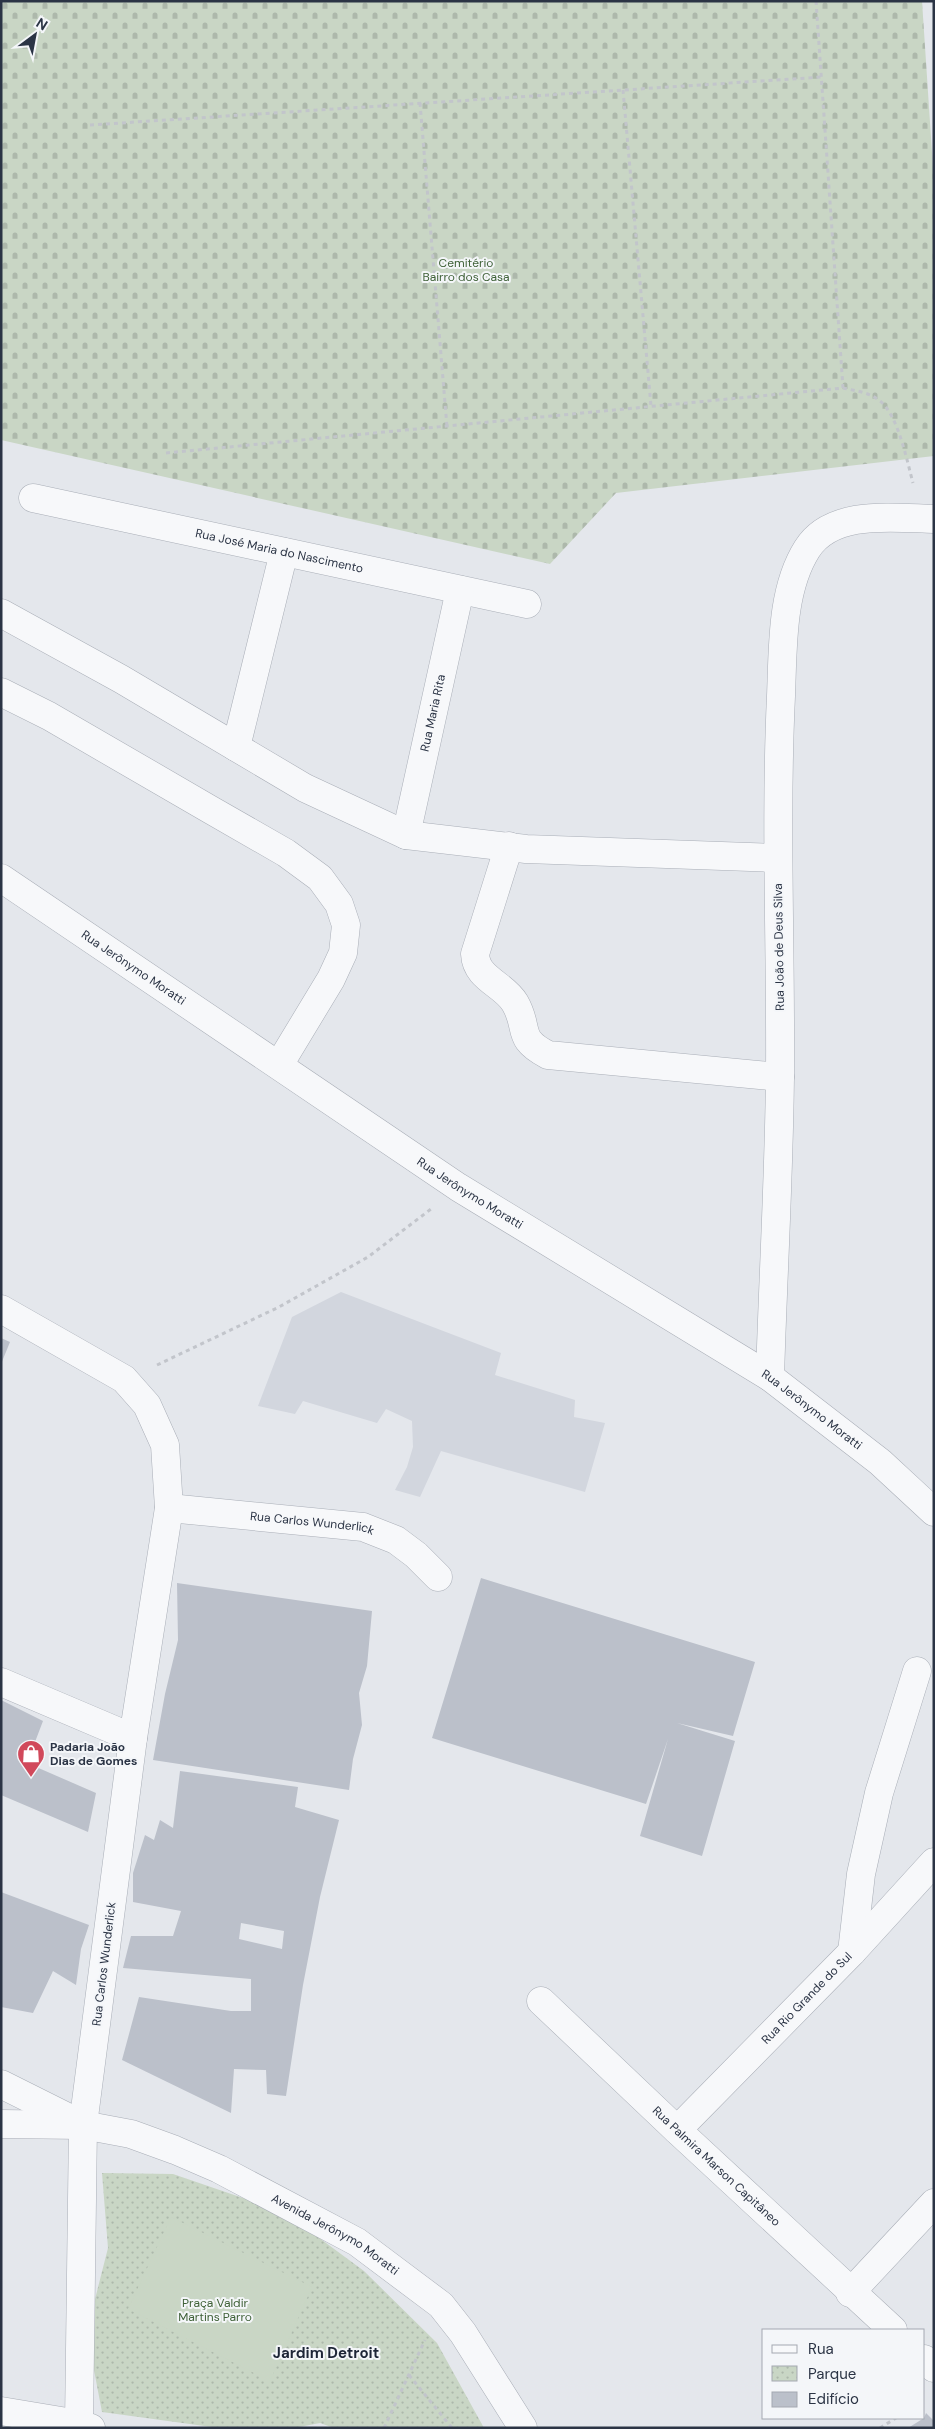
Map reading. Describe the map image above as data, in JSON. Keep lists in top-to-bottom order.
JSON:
{
  "streets": {
    "street": [
      "Rua José Maria do Nascimento",
      "Rua Maria Rita",
      "Rua João de Deus Silva",
      "Rua Jerônymo Moratti",
      "Rua Carlos Wunderlick",
      "Rua Rio Grande do Sul",
      "Rua Palmira Marson Capitâneo",
      "Avenida Jerônymo Moratti"
    ]
  },
  "crossings": [
    ["Rua José Maria do Nascimento", "Rua Maria Rita"],
    ["Rua João de Deus Silva", "Rua Jerônymo Moratti"],
    ["Rua Carlos Wunderlick", "Avenida Jerônymo Moratti"],
    ["Rua Rio Grande do Sul", "Rua Palmira Marson Capitâneo"]
  ],
  "districts": ["Jardim Detroit"],
  "parks": ["Cemitério Bairro dos Casa", "Praça Valdir Martins Parro"],
  "places": {
    "shop": ["Padaria João Dias de Gomes"]
  },
  "legend": ["Rua", "Parque", "Edifício"],
  "north": "top right"
}
